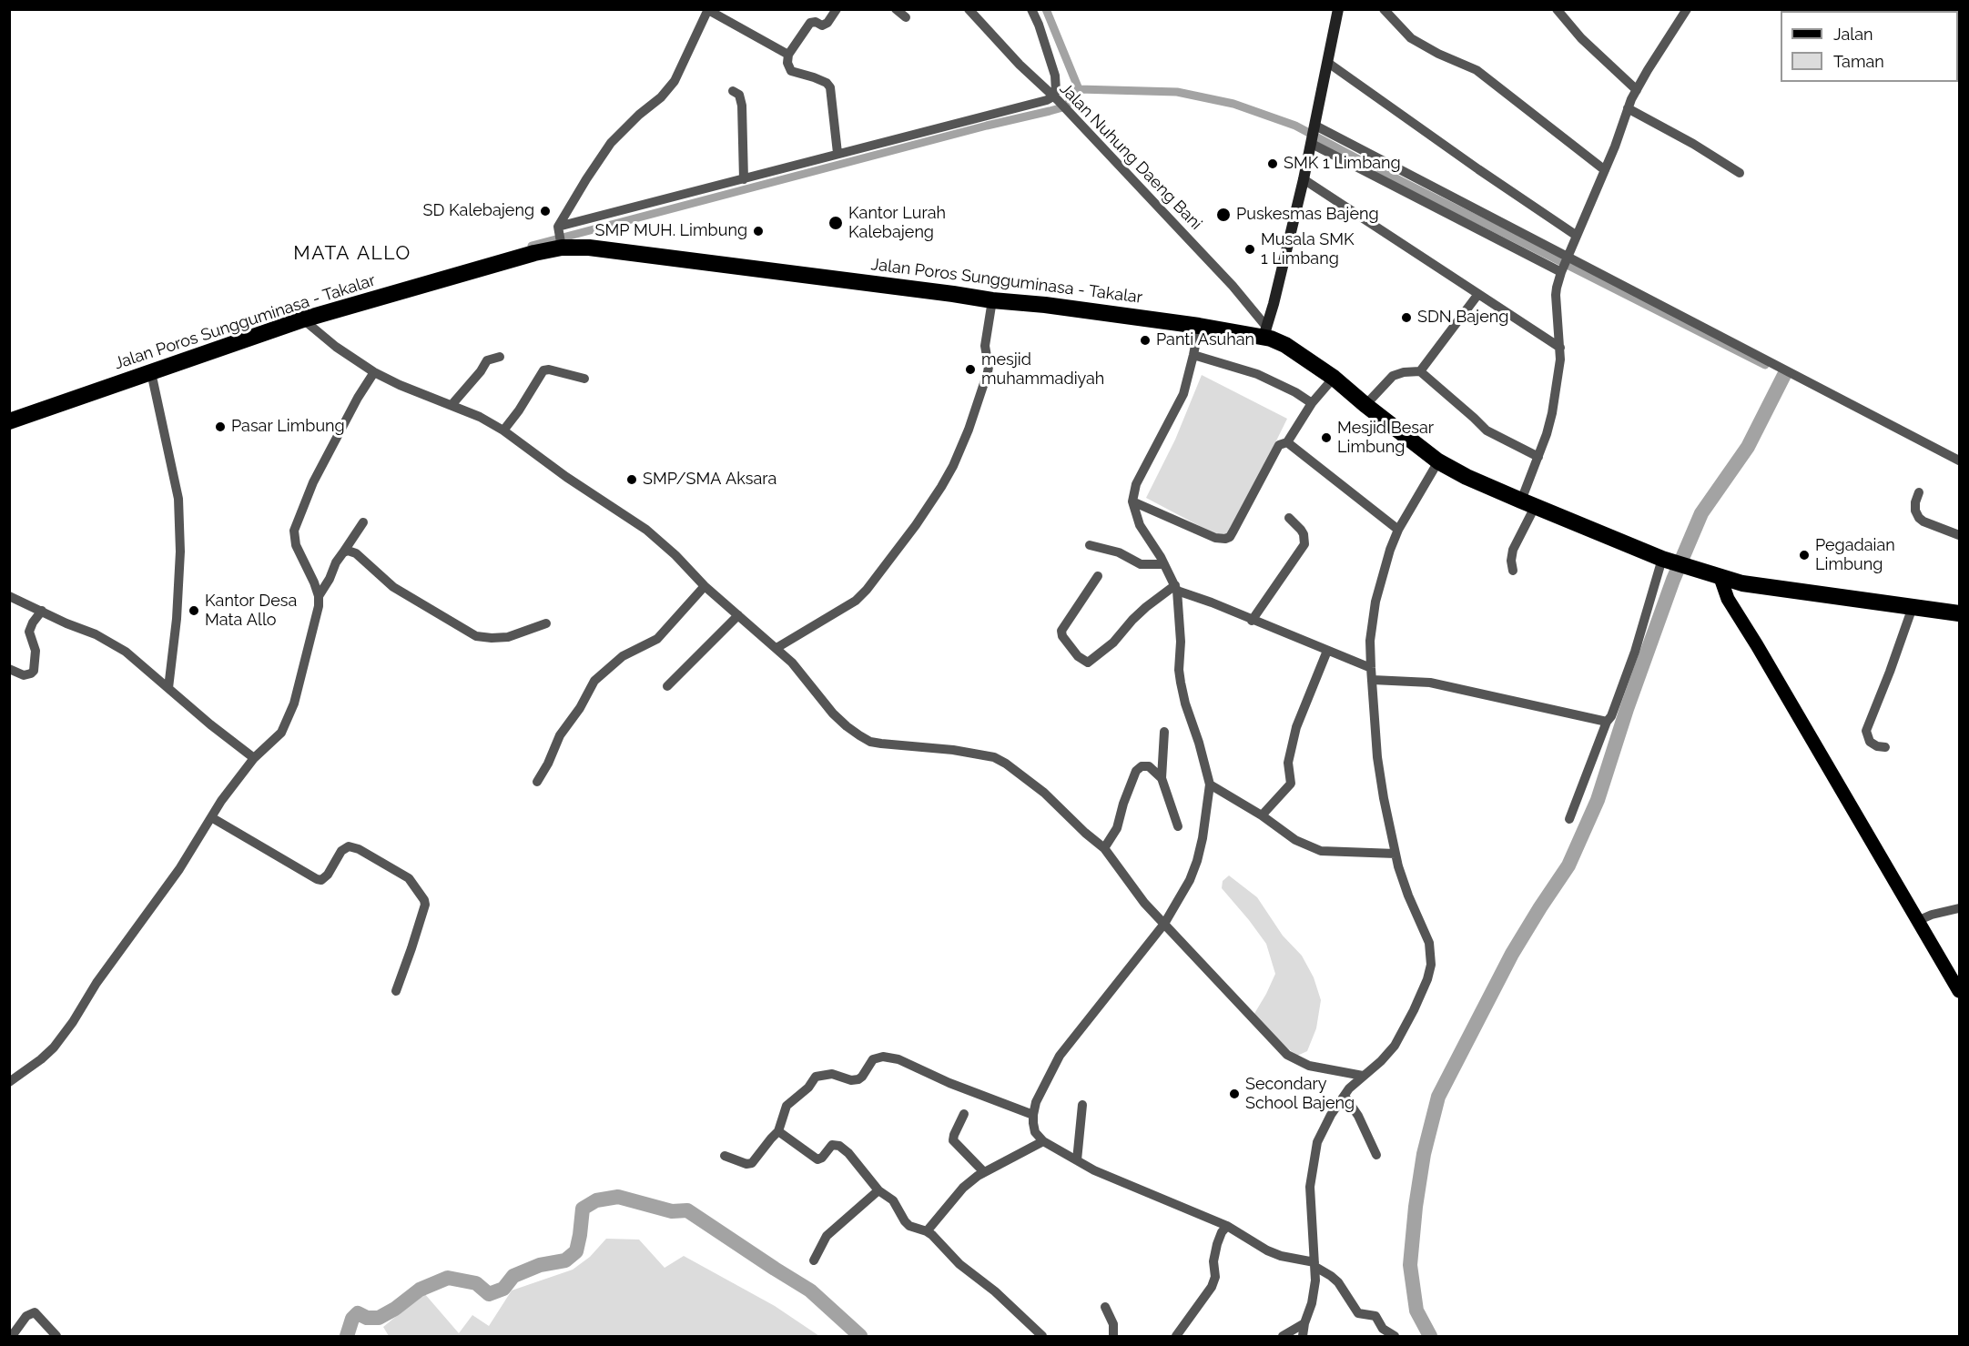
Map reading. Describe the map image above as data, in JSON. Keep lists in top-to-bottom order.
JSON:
{
  "streets": {
    "highway": ["Jalan Poros Sungguminasa - Takalar"],
    "street": ["Jalan Nuhung Daeng Bani"]
  },
  "crossings": [
    ["Jalan Nuhung Daeng Bani", "Jalan Poros Sungguminasa - Takalar"]
  ],
  "districts": ["MATA ALLO"],
  "places": [
    "SMK 1 Limbang",
    "SD Kalebajeng",
    "Puskesmas Bajeng",
    "Kantor Lurah Kalebajeng",
    "SMP MUH. Limbung",
    "Musala SMK 1 Limbang",
    "SDN Bajeng",
    "Panti Asuhan",
    "mesjid muhammadiyah",
    "Pasar Limbung",
    "Mesjid Besar Limbung",
    "SMP/SMA Aksara",
    "Pegadaian Limbung",
    "Kantor Desa Mata Allo",
    "Secondary School Bajeng"
  ],
  "legend": ["Jalan", "Taman"]
}
